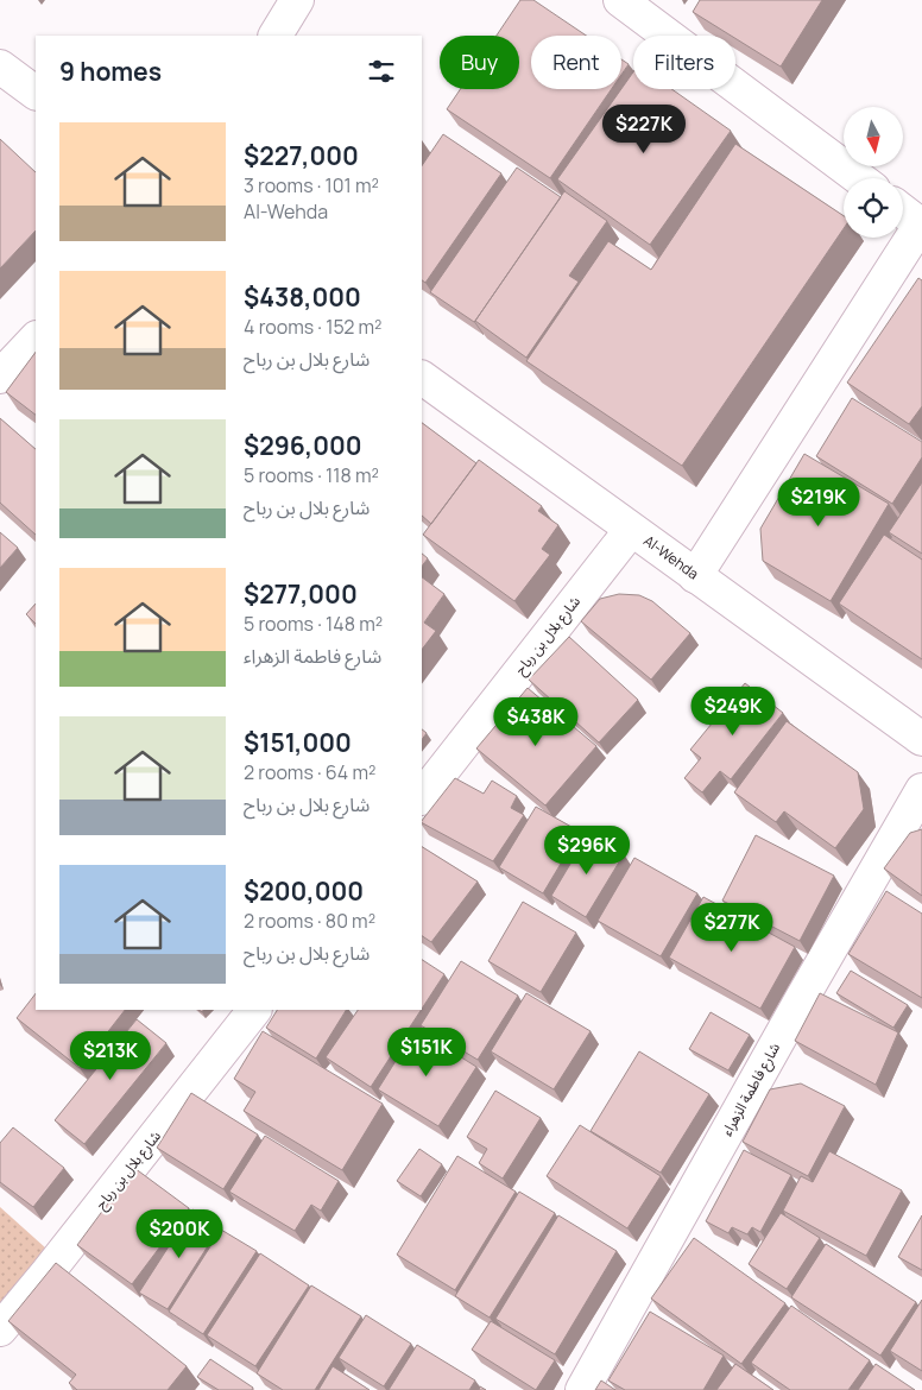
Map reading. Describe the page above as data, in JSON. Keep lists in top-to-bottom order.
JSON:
{
  "streets": {
    "street": ["Al-Wehda", "شارع بلال بن رباح", "شارع فاطمة الزهراء"]
  },
  "crossings": [
    ["Al-Wehda", "شارع بلال بن رباح"]
  ],
  "north": "bottom",
  "page": {
    "chip": ["Buy", "Rent", "Filters"],
    "heading": "9 homes",
    "price": [
      "$227K",
      "$219K",
      "$249K",
      "$438K",
      "$296K",
      "$277K",
      "$151K",
      "$213K",
      "$200K"
    ],
    "list": [
      {
        "name": "$227,000",
        "note": "3 rooms · 101 m² · Al-Wehda"
      },
      {
        "name": "$438,000",
        "note": "4 rooms · 152 m² · شارع بلال بن رباح"
      },
      {
        "name": "$296,000",
        "note": "5 rooms · 118 m² · شارع بلال بن رباح"
      },
      {
        "name": "$277,000",
        "note": "5 rooms · 148 m² · شارع فاطمة الزهراء"
      },
      {
        "name": "$151,000",
        "note": "2 rooms · 64 m² · شارع بلال بن رباح"
      },
      {
        "name": "$200,000",
        "note": "2 rooms · 80 m² · شارع بلال بن رباح"
      }
    ]
  }
}
